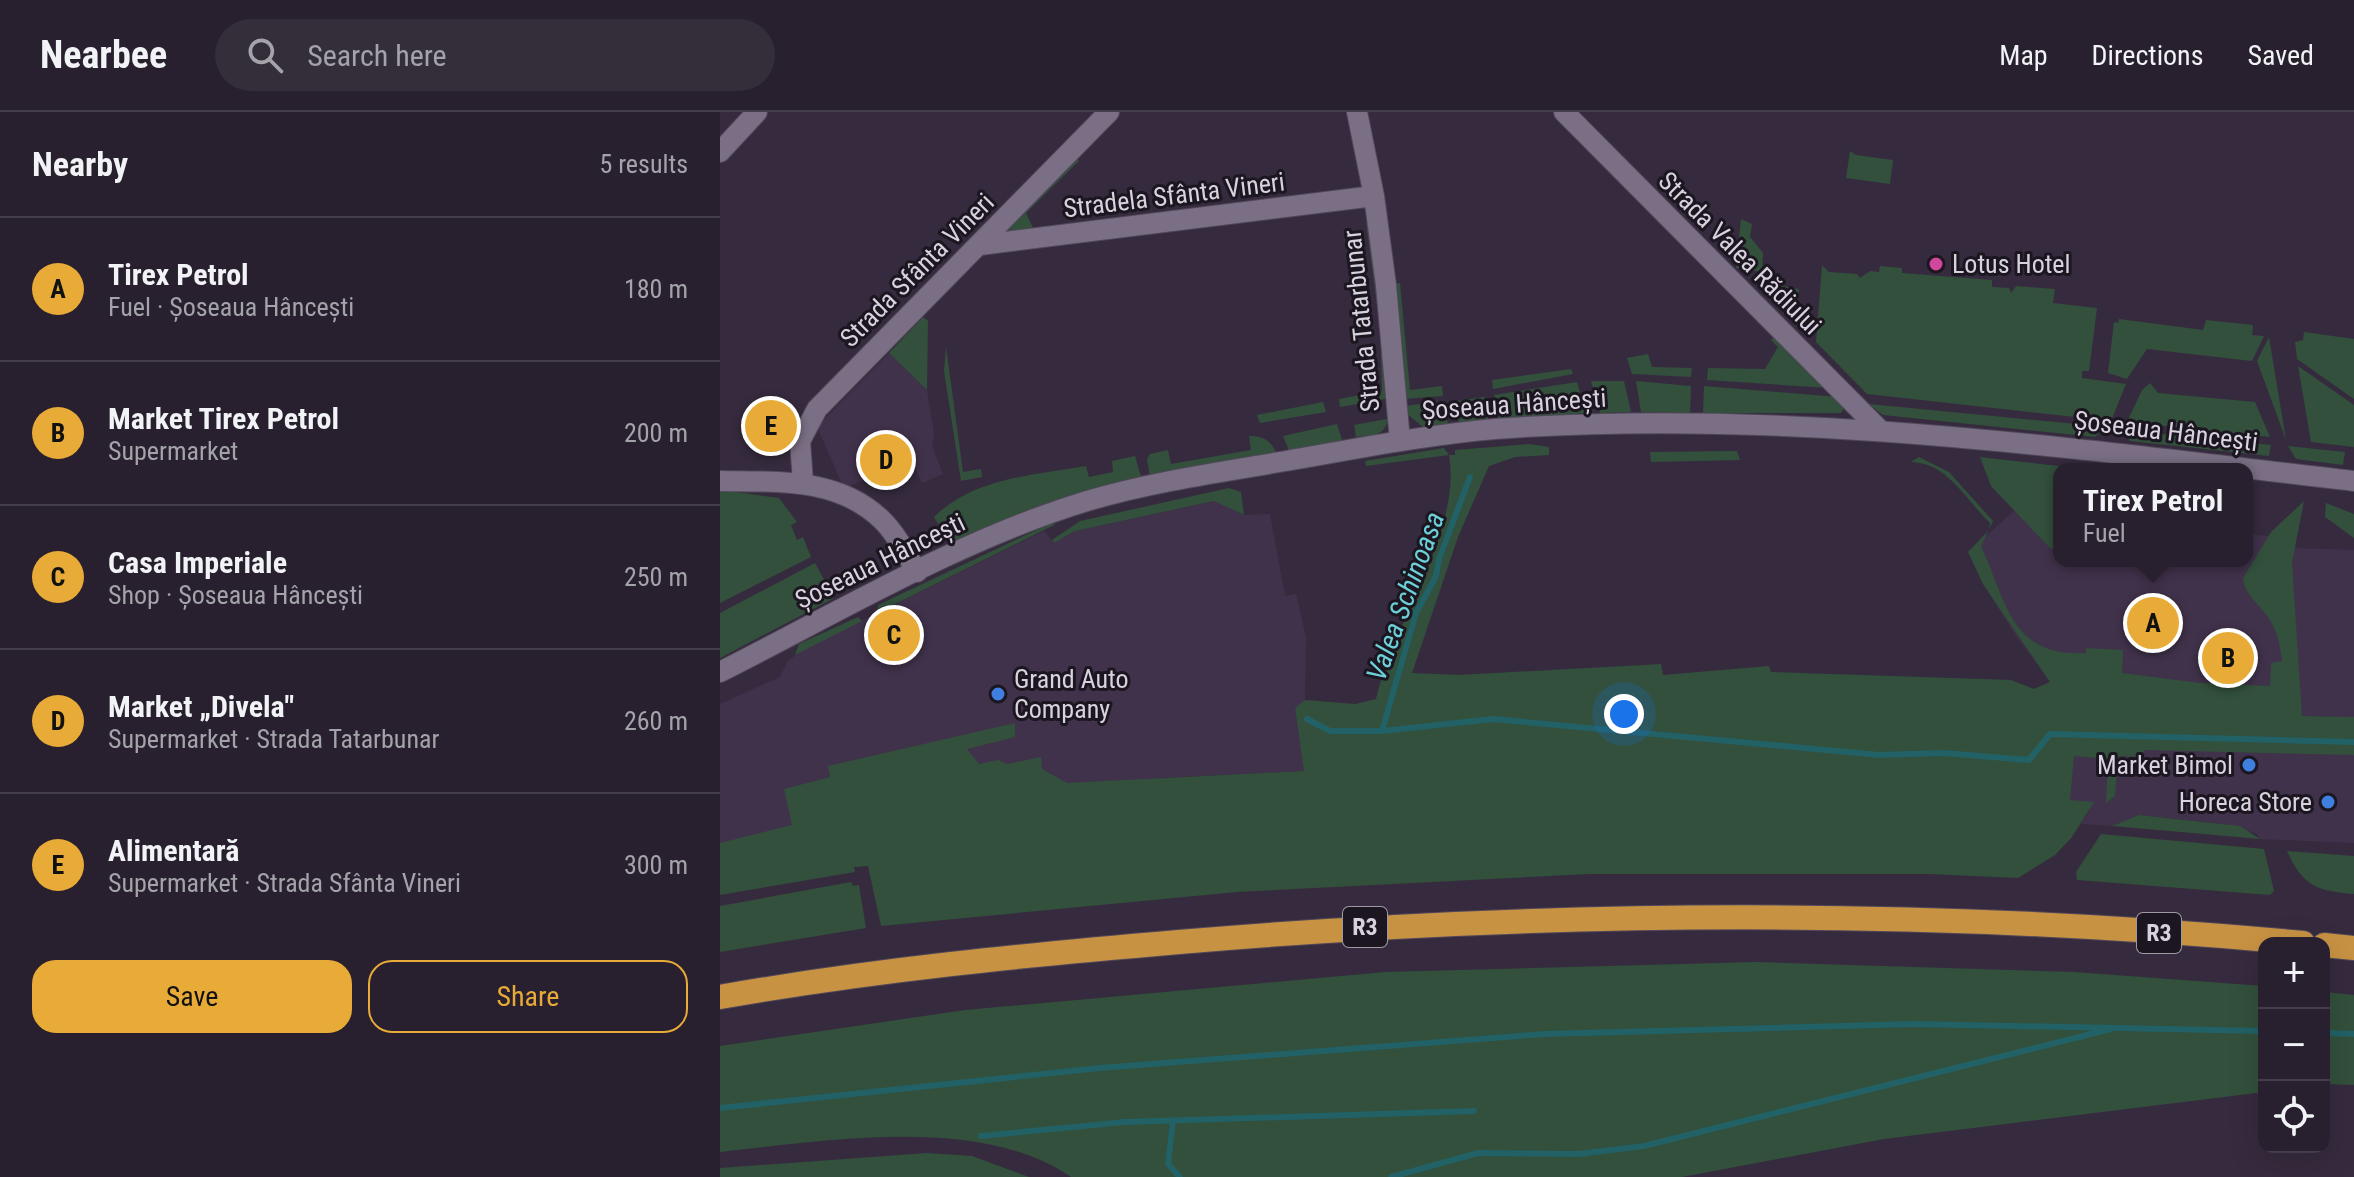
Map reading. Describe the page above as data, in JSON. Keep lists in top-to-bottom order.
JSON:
{
  "streets": {
    "highway": ["R3"],
    "street": [
      "Stradela Sfânta Vineri",
      "Strada Valea Rădiului",
      "Strada Sfânta Vineri",
      "Strada Tatarbunar",
      "Șoseaua Hâncești"
    ]
  },
  "crossings": [
    ["Stradela Sfânta Vineri", "Strada Sfânta Vineri"],
    ["Stradela Sfânta Vineri", "Strada Tatarbunar"],
    ["Strada Valea Rădiului", "Șoseaua Hâncești"],
    ["Strada Tatarbunar", "Șoseaua Hâncești"]
  ],
  "water": ["Valea Schinoasa"],
  "places": [
    "Lotus Hotel",
    "Grand Auto Company",
    "Market Bimol",
    "Horeca Store"
  ],
  "page": {
    "header": "Nearbee",
    "search": "Search here",
    "nav": ["Map", "Directions", "Saved"],
    "heading": ["Nearby", "5 results"],
    "list": [
      {
        "mark": "A",
        "name": "Tirex Petrol",
        "note": "Fuel · Șoseaua Hâncești",
        "value": "180 m"
      },
      {
        "mark": "B",
        "name": "Market Tirex Petrol",
        "note": "Supermarket",
        "value": "200 m"
      },
      {
        "mark": "C",
        "name": "Casa Imperiale",
        "note": "Shop · Șoseaua Hâncești",
        "value": "250 m"
      },
      {
        "mark": "D",
        "name": "Market „Divela\"",
        "note": "Supermarket · Strada Tatarbunar",
        "value": "260 m"
      },
      {
        "mark": "E",
        "name": "Alimentară",
        "note": "Supermarket · Strada Sfânta Vineri",
        "value": "300 m"
      }
    ],
    "pins": [
      "E",
      "D",
      "A",
      "C",
      "B"
    ],
    "popup": ["Tirex Petrol", "Fuel"],
    "buttons": ["Save", "Share"],
    "map_buttons": ["+", "−"]
  }
}
